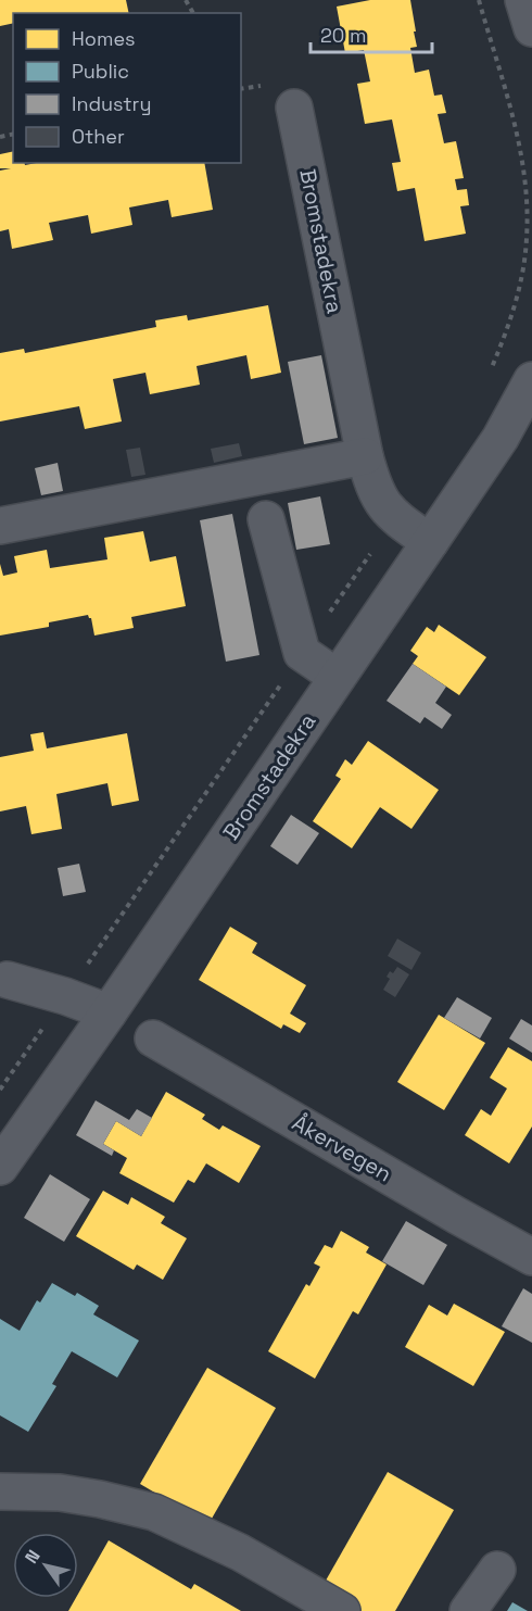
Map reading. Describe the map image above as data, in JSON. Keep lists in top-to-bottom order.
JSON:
{
  "streets": {
    "street": ["Bromstadekra", "Åkervegen"]
  },
  "legend": [
    "Homes",
    "Public",
    "Industry",
    "Other"
  ],
  "scale_bar": "20 m",
  "north": "top left"
}
